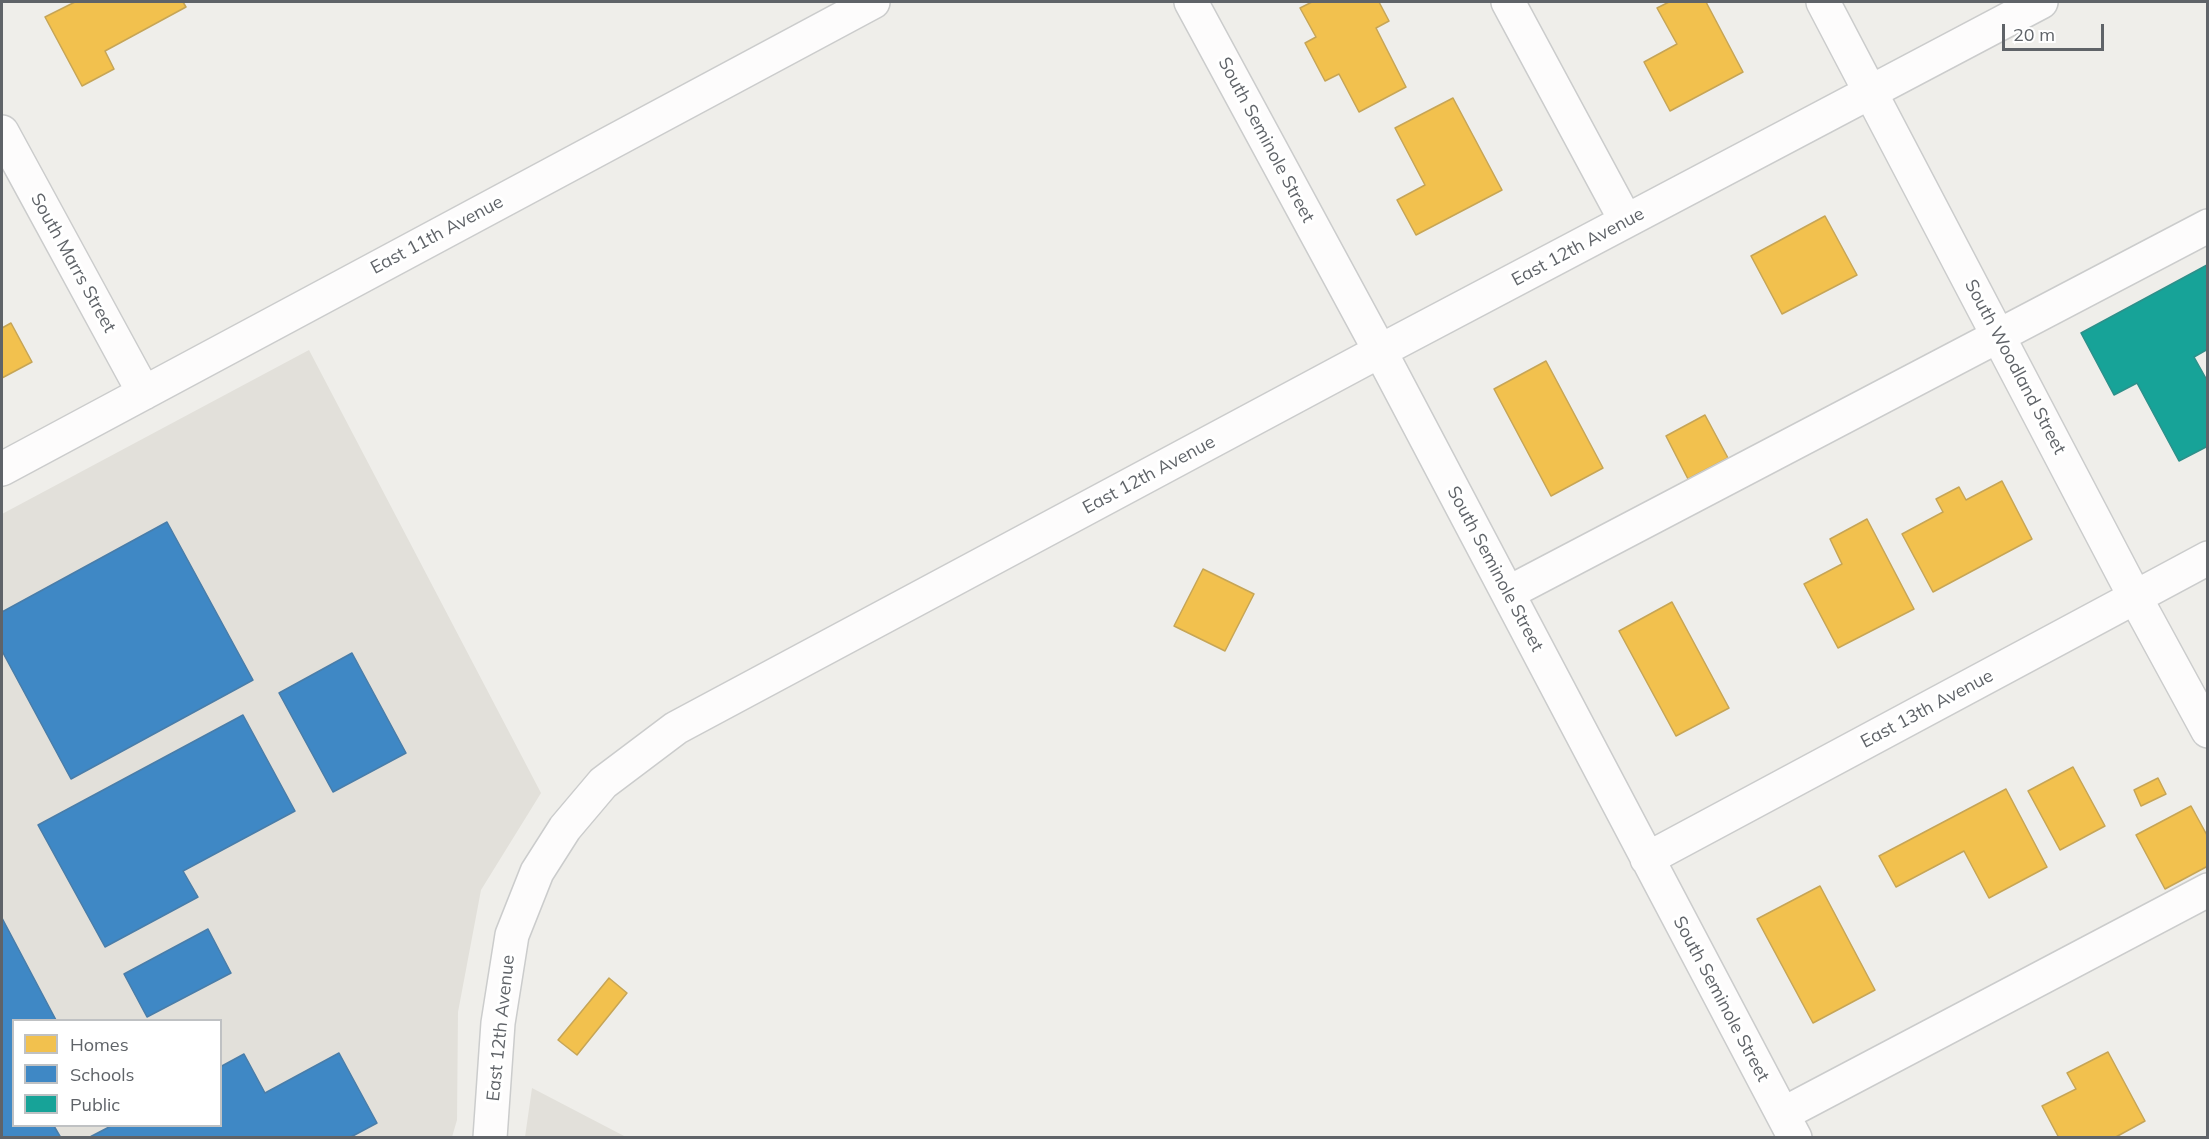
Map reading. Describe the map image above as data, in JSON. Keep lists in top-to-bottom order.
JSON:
{
  "streets": {
    "street": [
      "South Seminole Street",
      "East 11th Avenue",
      "East 12th Avenue",
      "South Marrs Street",
      "South Woodland Street",
      "East 13th Avenue"
    ]
  },
  "crossings": [
    ["South Seminole Street", "East 12th Avenue"],
    ["South Seminole Street", "East 13th Avenue"],
    ["East 11th Avenue", "South Marrs Street"],
    ["East 12th Avenue", "South Woodland Street"],
    ["South Woodland Street", "East 13th Avenue"]
  ],
  "legend": ["Homes", "Schools", "Public"],
  "scale_bar": "20 m"
}
